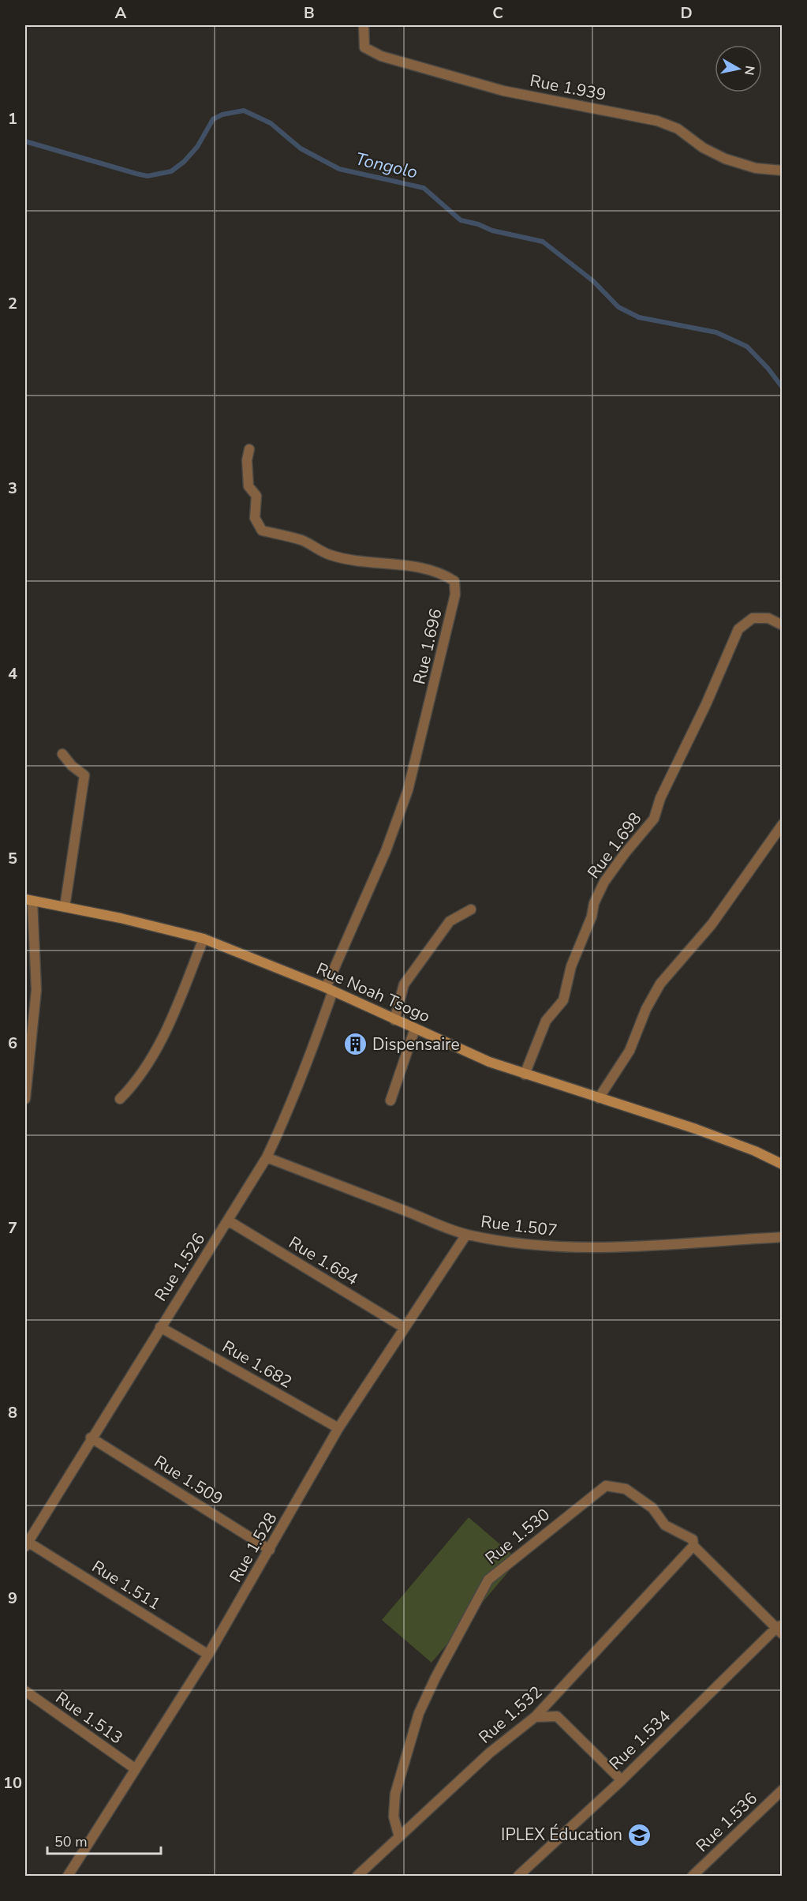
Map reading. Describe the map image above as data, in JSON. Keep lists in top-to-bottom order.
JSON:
{
  "streets": {
    "main road": ["Rue Noah Tsogo"],
    "street": [
      "Rue 1.939",
      "Rue 1.696",
      "Rue 1.698",
      "Rue 1.507",
      "Rue 1.684",
      "Rue 1.526",
      "Rue 1.682",
      "Rue 1.509",
      "Rue 1.530",
      "Rue 1.528",
      "Rue 1.511",
      "Rue 1.532",
      "Rue 1.513",
      "Rue 1.534",
      "Rue 1.536"
    ]
  },
  "crossings": [
    ["Rue 1.696", "Rue Noah Tsogo"],
    ["Rue 1.696", "Rue 1.526"],
    ["Rue 1.698", "Rue Noah Tsogo"],
    ["Rue Noah Tsogo", "Rue 1.526"],
    ["Rue 1.507", "Rue 1.526"],
    ["Rue 1.507", "Rue 1.528"],
    ["Rue 1.684", "Rue 1.526"],
    ["Rue 1.684", "Rue 1.528"],
    ["Rue 1.526", "Rue 1.682"],
    ["Rue 1.526", "Rue 1.509"],
    ["Rue 1.526", "Rue 1.511"],
    ["Rue 1.682", "Rue 1.528"],
    ["Rue 1.509", "Rue 1.528"],
    ["Rue 1.530", "Rue 1.532"],
    ["Rue 1.530", "Rue 1.534"],
    ["Rue 1.528", "Rue 1.511"],
    ["Rue 1.528", "Rue 1.513"]
  ],
  "water": ["Tongolo"],
  "places": {
    "building": ["Dispensaire"],
    "school or university": ["IPLEX Éducation"]
  },
  "scale_bar": "50 m",
  "north": "right",
  "grid": {
    "columns": [
      "A",
      "B",
      "C",
      "D"
    ],
    "rows": [
      "1",
      "2",
      "3",
      "4",
      "5",
      "6",
      "7",
      "8",
      "9",
      "10"
    ]
  }
}
